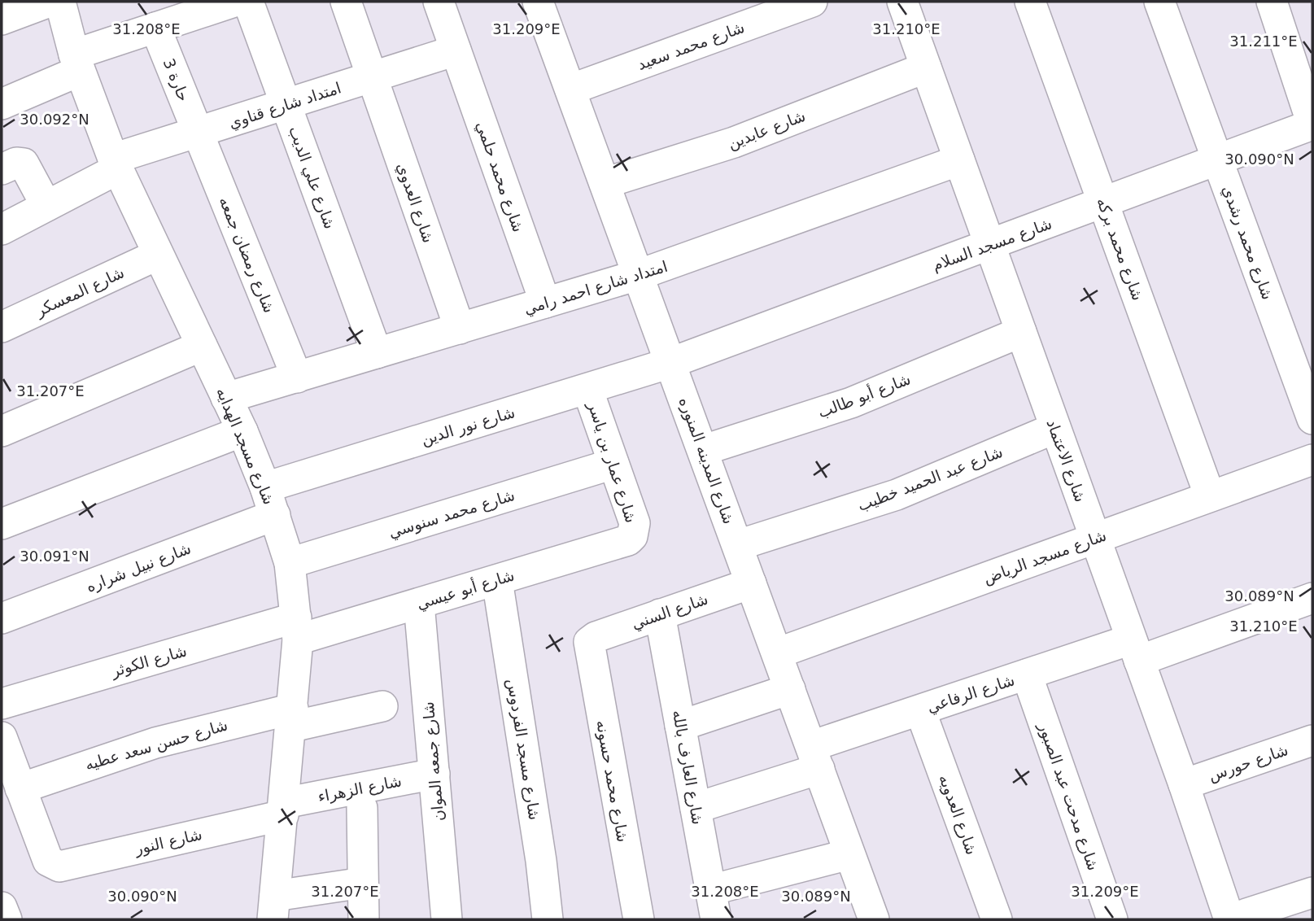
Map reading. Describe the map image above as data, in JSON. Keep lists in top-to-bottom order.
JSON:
{
  "streets": {
    "street": [
      "شارع محمد سعيد",
      "حارة 3",
      "امتداد شارع قناوي",
      "شارع عابدين",
      "شارع محمد حلمي",
      "شارع علي الديب",
      "شارع العدوي",
      "شارع محمد رشدي",
      "شارع مسجد السلام",
      "شارع محمد بركه",
      "شارع رمضان جمعه",
      "امتداد شارع احمد رامي",
      "شارع المعسكر",
      "شارع أبو طالب",
      "شارع نور الدين",
      "شارع مسجد الهدايه",
      "شارع المدينه المنوره",
      "شارع الاعتماد",
      "شارع عمار بن ياسر",
      "شارع عبد الحميد خطيب",
      "شارع محمد سنوسي",
      "شارع مسجد الرياض",
      "شارع نبيل شراره",
      "شارع أبو عيسي",
      "شارع السني",
      "شارع الكوثر",
      "شارع الرفاعي",
      "شارع حسن سعد عطيه",
      "شارع مسجد الفردوس",
      "شارع جمعه الموان",
      "شارع حورس",
      "شارع العارف بالله",
      "شارع محمد حسونه",
      "شارع الزهراء",
      "شارع مدحت عبد الصبور",
      "شارع العدويه",
      "شارع النور"
    ]
  },
  "crossings": [
    ["شارع محمد سعيد", "شارع المدينه المنوره"],
    ["حارة 3", "امتداد شارع قناوي"],
    ["حارة 3", "شارع رمضان جمعه"],
    ["امتداد شارع قناوي", "شارع محمد حلمي"],
    ["امتداد شارع قناوي", "شارع علي الديب"],
    ["امتداد شارع قناوي", "شارع العدوي"],
    ["امتداد شارع قناوي", "شارع رمضان جمعه"],
    ["امتداد شارع قناوي", "شارع مسجد الهدايه"],
    ["شارع عابدين", "شارع المدينه المنوره"],
    ["شارع عابدين", "شارع الاعتماد"],
    ["شارع محمد حلمي", "امتداد شارع احمد رامي"],
    ["شارع علي الديب", "امتداد شارع احمد رامي"],
    ["شارع العدوي", "امتداد شارع احمد رامي"],
    ["شارع محمد رشدي", "شارع مسجد السلام"],
    ["شارع مسجد السلام", "شارع محمد بركه"],
    ["شارع مسجد السلام", "شارع نور الدين"],
    ["شارع مسجد السلام", "شارع المدينه المنوره"],
    ["شارع مسجد السلام", "شارع الاعتماد"],
    ["شارع محمد بركه", "شارع مسجد الرياض"],
    ["شارع رمضان جمعه", "امتداد شارع احمد رامي"],
    ["امتداد شارع احمد رامي", "شارع مسجد الهدايه"],
    ["امتداد شارع احمد رامي", "شارع المدينه المنوره"],
    ["امتداد شارع احمد رامي", "شارع الاعتماد"],
    ["شارع المعسكر", "شارع مسجد الهدايه"],
    ["شارع أبو طالب", "شارع المدينه المنوره"],
    ["شارع أبو طالب", "شارع الاعتماد"],
    ["شارع نور الدين", "شارع مسجد الهدايه"],
    ["شارع نور الدين", "شارع المدينه المنوره"],
    ["شارع نور الدين", "شارع عمار بن ياسر"],
    ["شارع مسجد الهدايه", "شارع محمد سنوسي"],
    ["شارع مسجد الهدايه", "شارع نبيل شراره"],
    ["شارع مسجد الهدايه", "شارع أبو عيسي"],
    ["شارع مسجد الهدايه", "شارع الكوثر"],
    ["شارع مسجد الهدايه", "شارع حسن سعد عطيه"],
    ["شارع مسجد الهدايه", "شارع الزهراء"],
    ["شارع مسجد الهدايه", "شارع النور"],
    ["شارع المدينه المنوره", "شارع عبد الحميد خطيب"],
    ["شارع المدينه المنوره", "شارع مسجد الرياض"],
    ["شارع المدينه المنوره", "شارع السني"],
    ["شارع المدينه المنوره", "شارع الرفاعي"],
    ["شارع الاعتماد", "شارع عبد الحميد خطيب"],
    ["شارع الاعتماد", "شارع مسجد الرياض"],
    ["شارع الاعتماد", "شارع الرفاعي"],
    ["شارع الاعتماد", "شارع حورس"],
    ["شارع عمار بن ياسر", "شارع محمد سنوسي"],
    ["شارع عمار بن ياسر", "شارع أبو عيسي"],
    ["شارع أبو عيسي", "شارع الكوثر"],
    ["شارع أبو عيسي", "شارع مسجد الفردوس"],
    ["شارع أبو عيسي", "شارع جمعه الموان"],
    ["شارع السني", "شارع العارف بالله"],
    ["شارع السني", "شارع محمد حسونه"],
    ["شارع الرفاعي", "شارع العارف بالله"],
    ["شارع الرفاعي", "شارع مدحت عبد الصبور"],
    ["شارع الرفاعي", "شارع العدويه"],
    ["شارع حسن سعد عطيه", "شارع النور"],
    ["شارع جمعه الموان", "شارع الزهراء"],
    ["شارع الزهراء", "شارع النور"]
  ],
  "coordinates": [
    "31.208°E",
    "31.209°E",
    "31.210°E",
    "31.211°E",
    "30.092°N",
    "30.090°N",
    "31.207°E",
    "30.091°N",
    "30.089°N"
  ]
}
